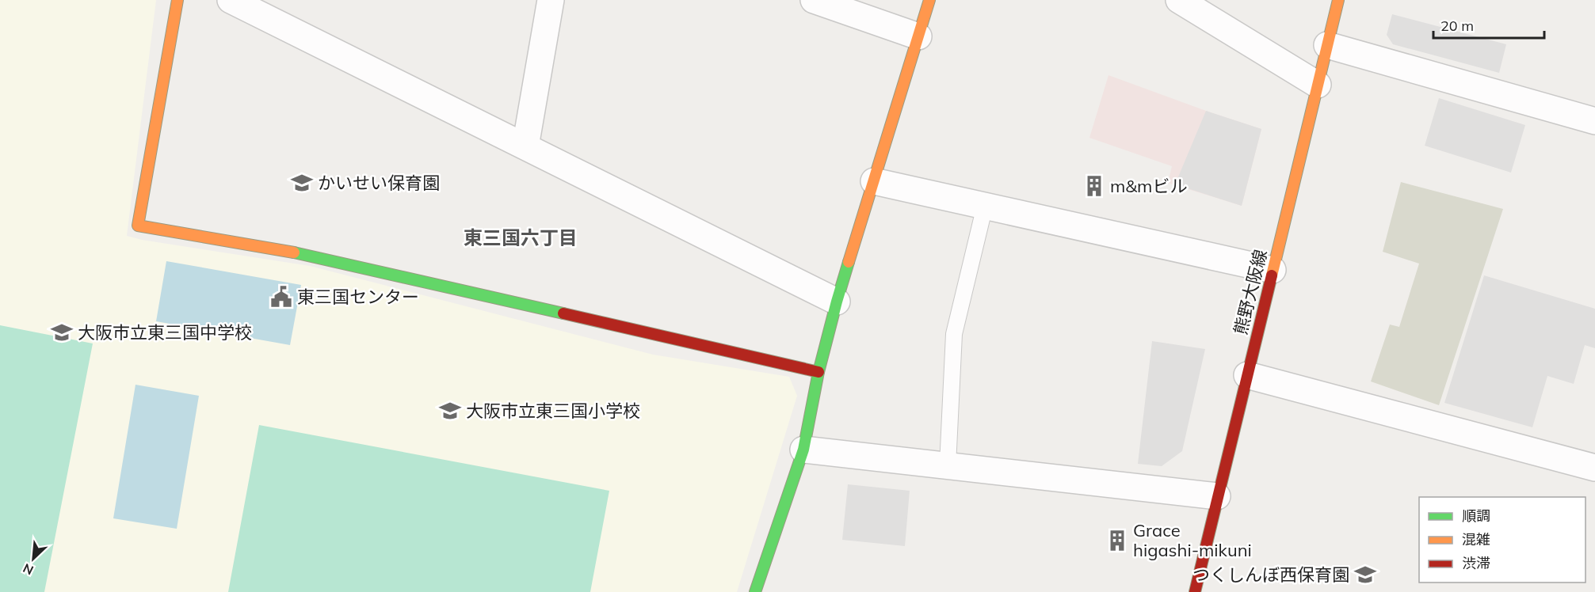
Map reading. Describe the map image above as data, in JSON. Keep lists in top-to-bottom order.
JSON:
{
  "streets": {
    "street": ["熊野大阪線"]
  },
  "districts": ["東三国六丁目"],
  "places": {
    "school or university": [
      "かいせい保育園",
      "大阪市立東三国中学校",
      "大阪市立東三国小学校",
      "つくしんぼ西保育園"
    ],
    "building": ["m&mビル", "Grace higashi-mikuni"],
    "public building": ["東三国センター"]
  },
  "legend": ["順調", "混雑", "渋滞"],
  "scale_bar": "20 m",
  "north": "bottom left"
}
